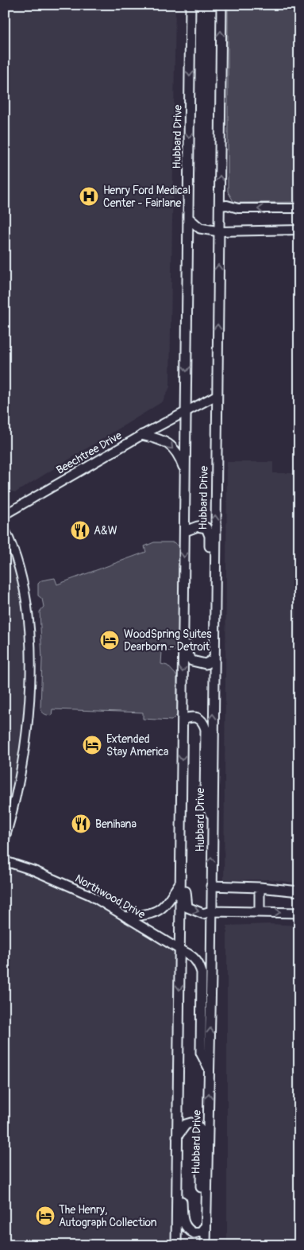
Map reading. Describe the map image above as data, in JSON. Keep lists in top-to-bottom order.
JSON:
{
  "streets": {
    "street": ["Hubbard Drive", "Beechtree Drive", "Northwood Drive"]
  },
  "crossings": [
    ["Hubbard Drive", "Beechtree Drive"],
    ["Hubbard Drive", "Northwood Drive"]
  ],
  "places": {
    "hospital": ["Henry Ford Medical Center - Fairlane"],
    "restaurant": ["A&W", "Benihana"],
    "hotel": ["WoodSpring Suites Dearborn - Detroit", "Extended Stay America", "The Henry, Autograph Collection"]
  }
}
